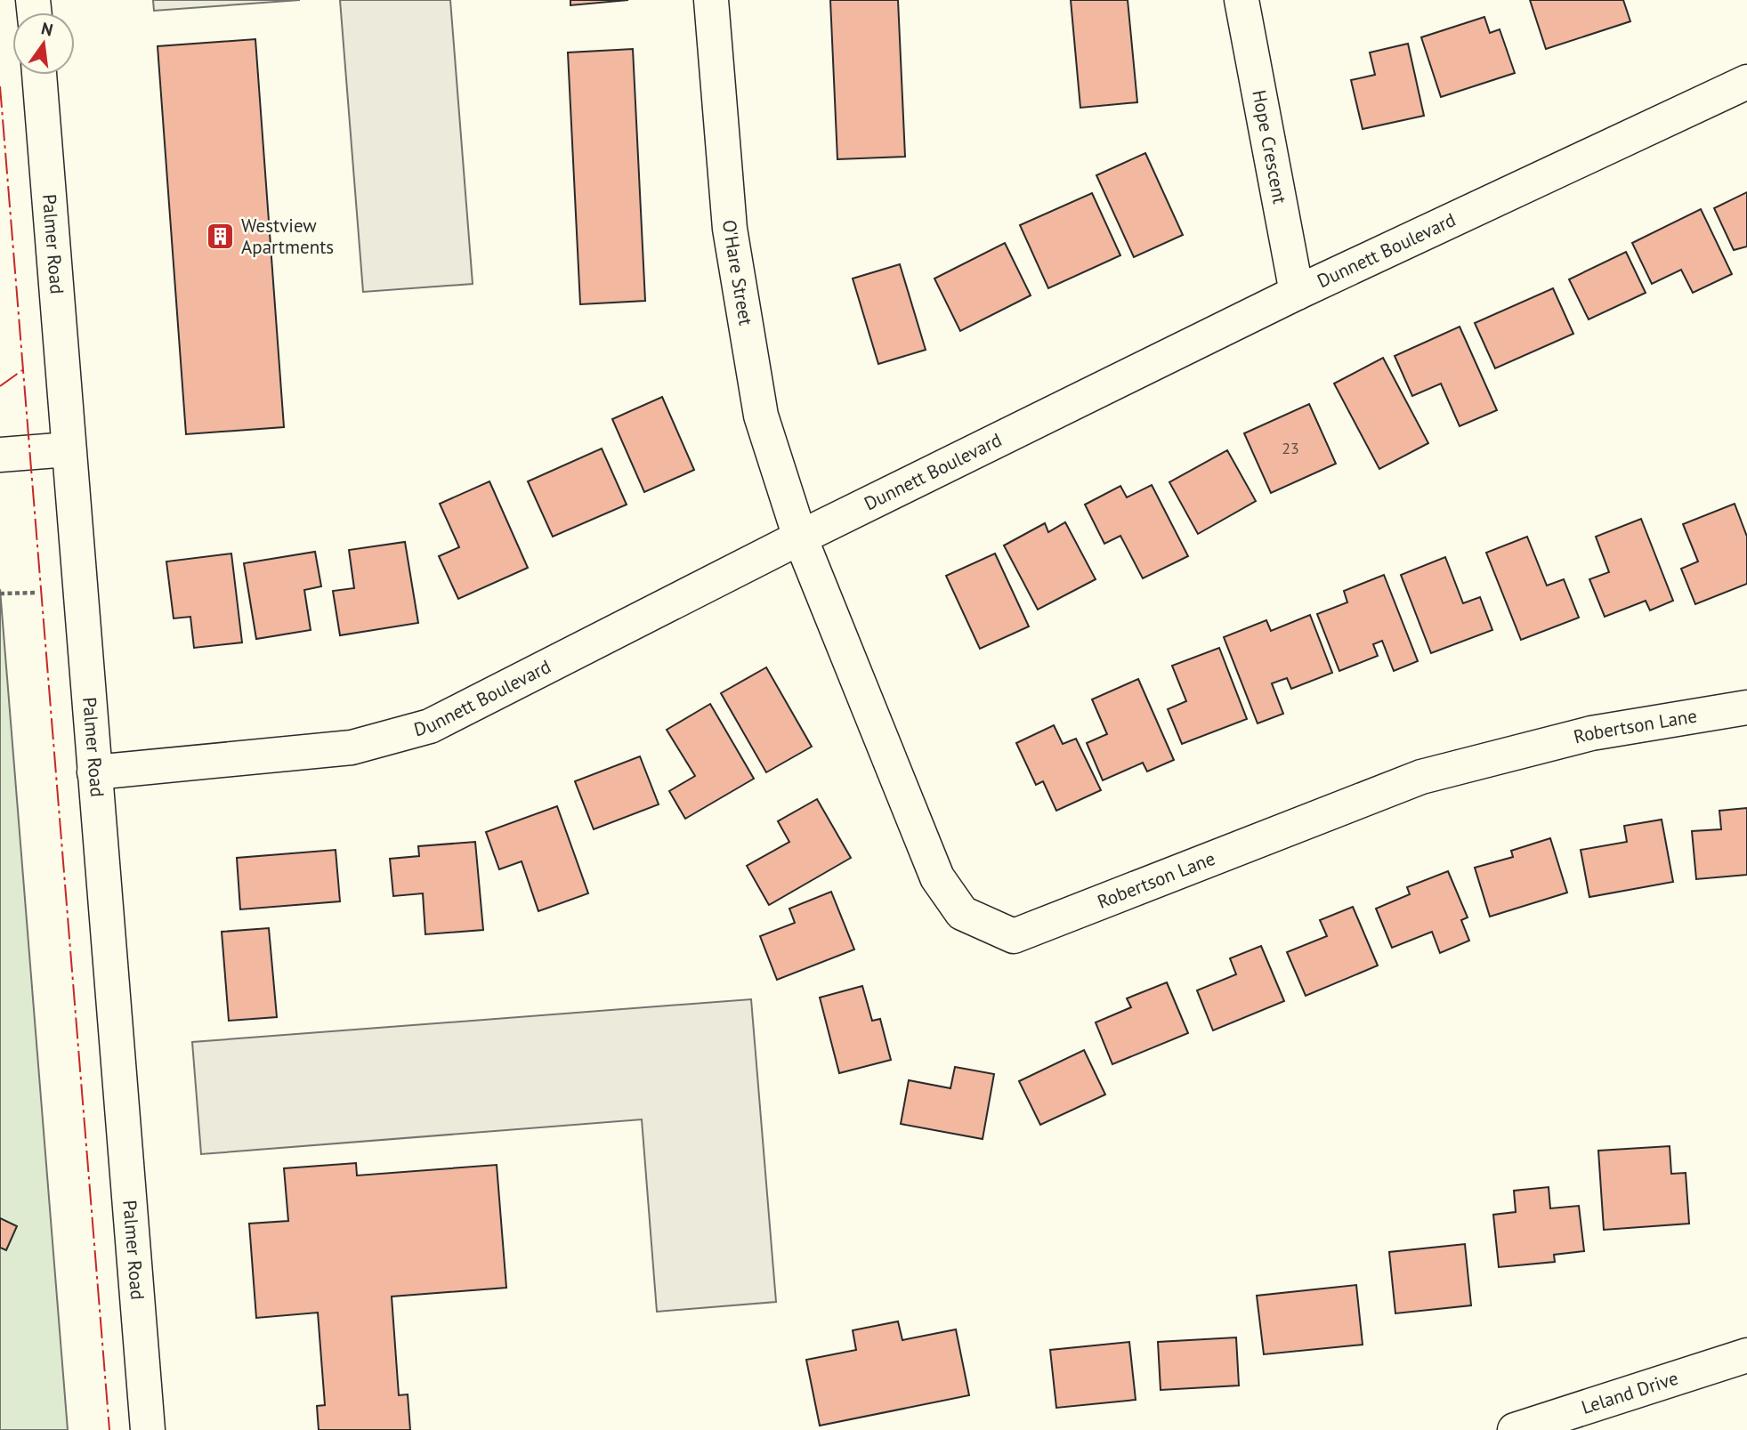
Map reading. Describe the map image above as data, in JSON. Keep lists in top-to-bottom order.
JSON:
{
  "streets": {
    "street": [
      "Hope Crescent",
      "Palmer Road",
      "Dunnett Boulevard",
      "O'Hare Street",
      "Robertson Lane",
      "Leland Drive"
    ]
  },
  "crossings": [
    ["Hope Crescent", "Dunnett Boulevard"],
    ["Palmer Road", "Dunnett Boulevard"],
    ["Dunnett Boulevard", "O'Hare Street"],
    ["Dunnett Boulevard", "Robertson Lane"],
    ["O'Hare Street", "Robertson Lane"]
  ],
  "places": {
    "building": ["Westview Apartments"]
  },
  "house_numbers": ["23"],
  "north": "top"
}
